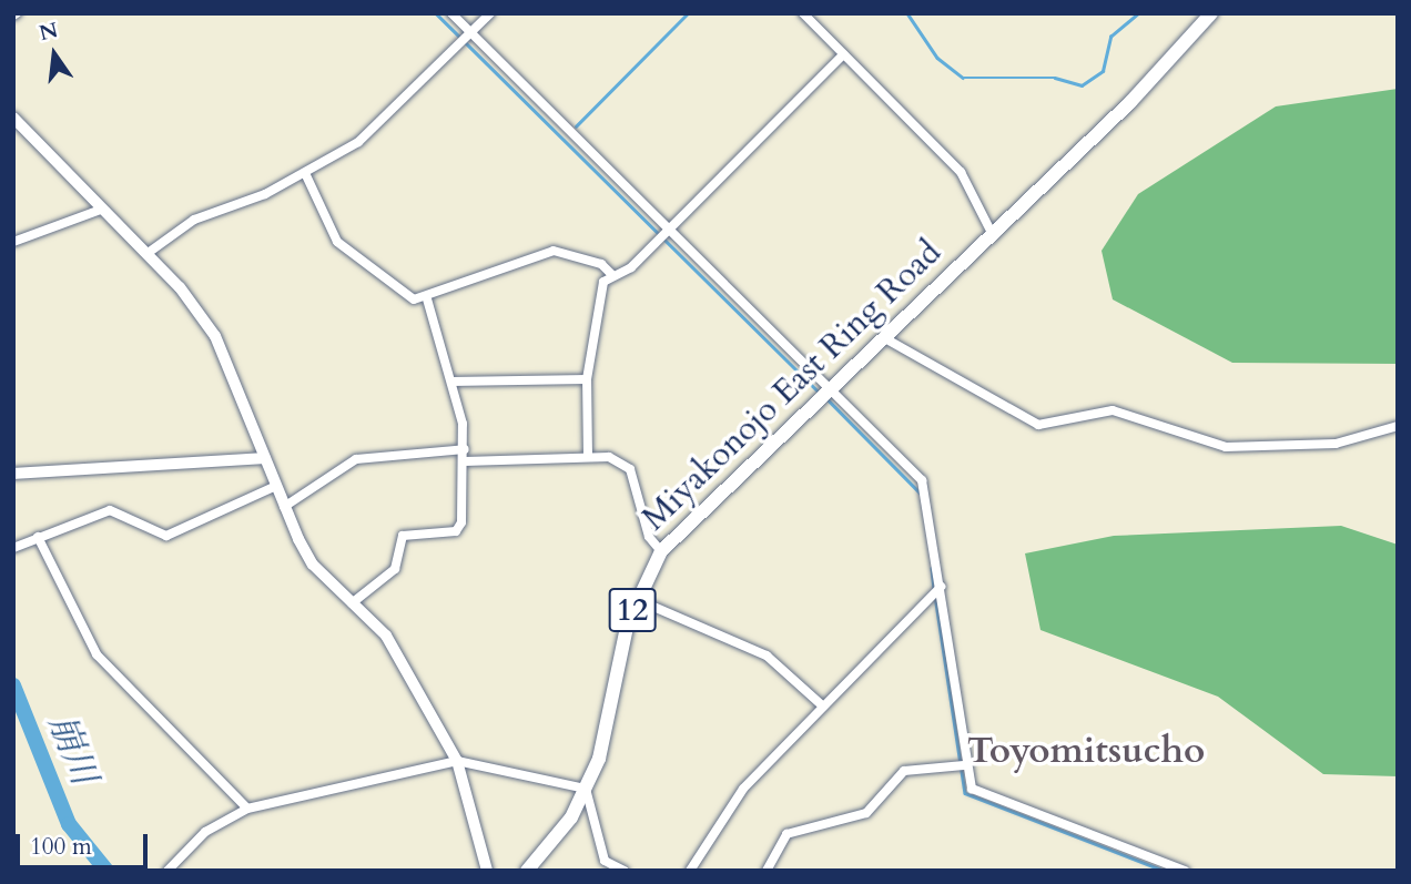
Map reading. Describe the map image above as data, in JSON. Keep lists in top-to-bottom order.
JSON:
{
  "streets": {
    "main road": ["Miyakonojo East Ring Road", "12"]
  },
  "districts": ["Toyomitsucho"],
  "water": ["崩川"],
  "scale_bar": "100 m",
  "north": "top"
}
